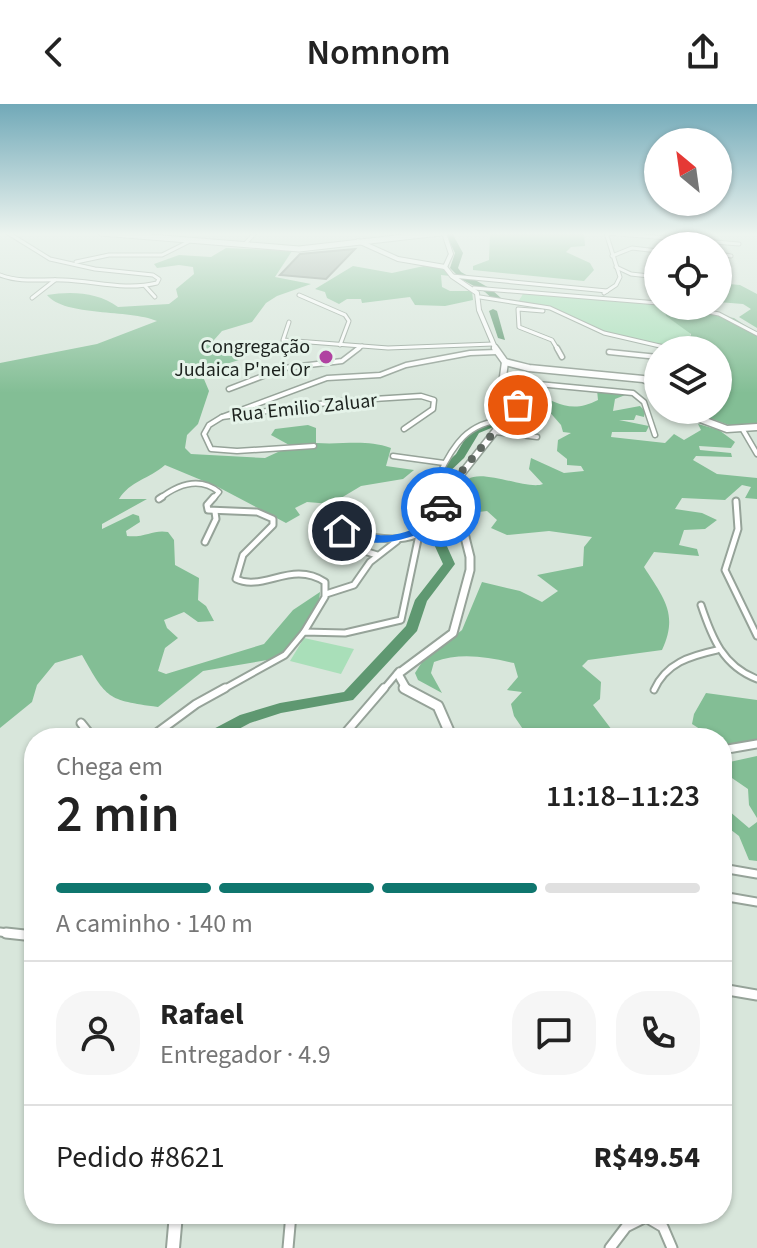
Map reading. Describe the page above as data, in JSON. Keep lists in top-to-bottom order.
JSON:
{
  "streets": {
    "street": ["Rua Emilio Zaluar"]
  },
  "places": ["Congregação Judaica P'nei Or"],
  "north": "top left",
  "page": {
    "header": "Nomnom",
    "heading": ["2 min", "Chega em", "11:18–11:23"],
    "panel": [
      "Rafael",
      "Entregador · 4.9",
      "Pedido #8621",
      "R$49.54"
    ],
    "bar": "A caminho · 140 m"
  }
}
